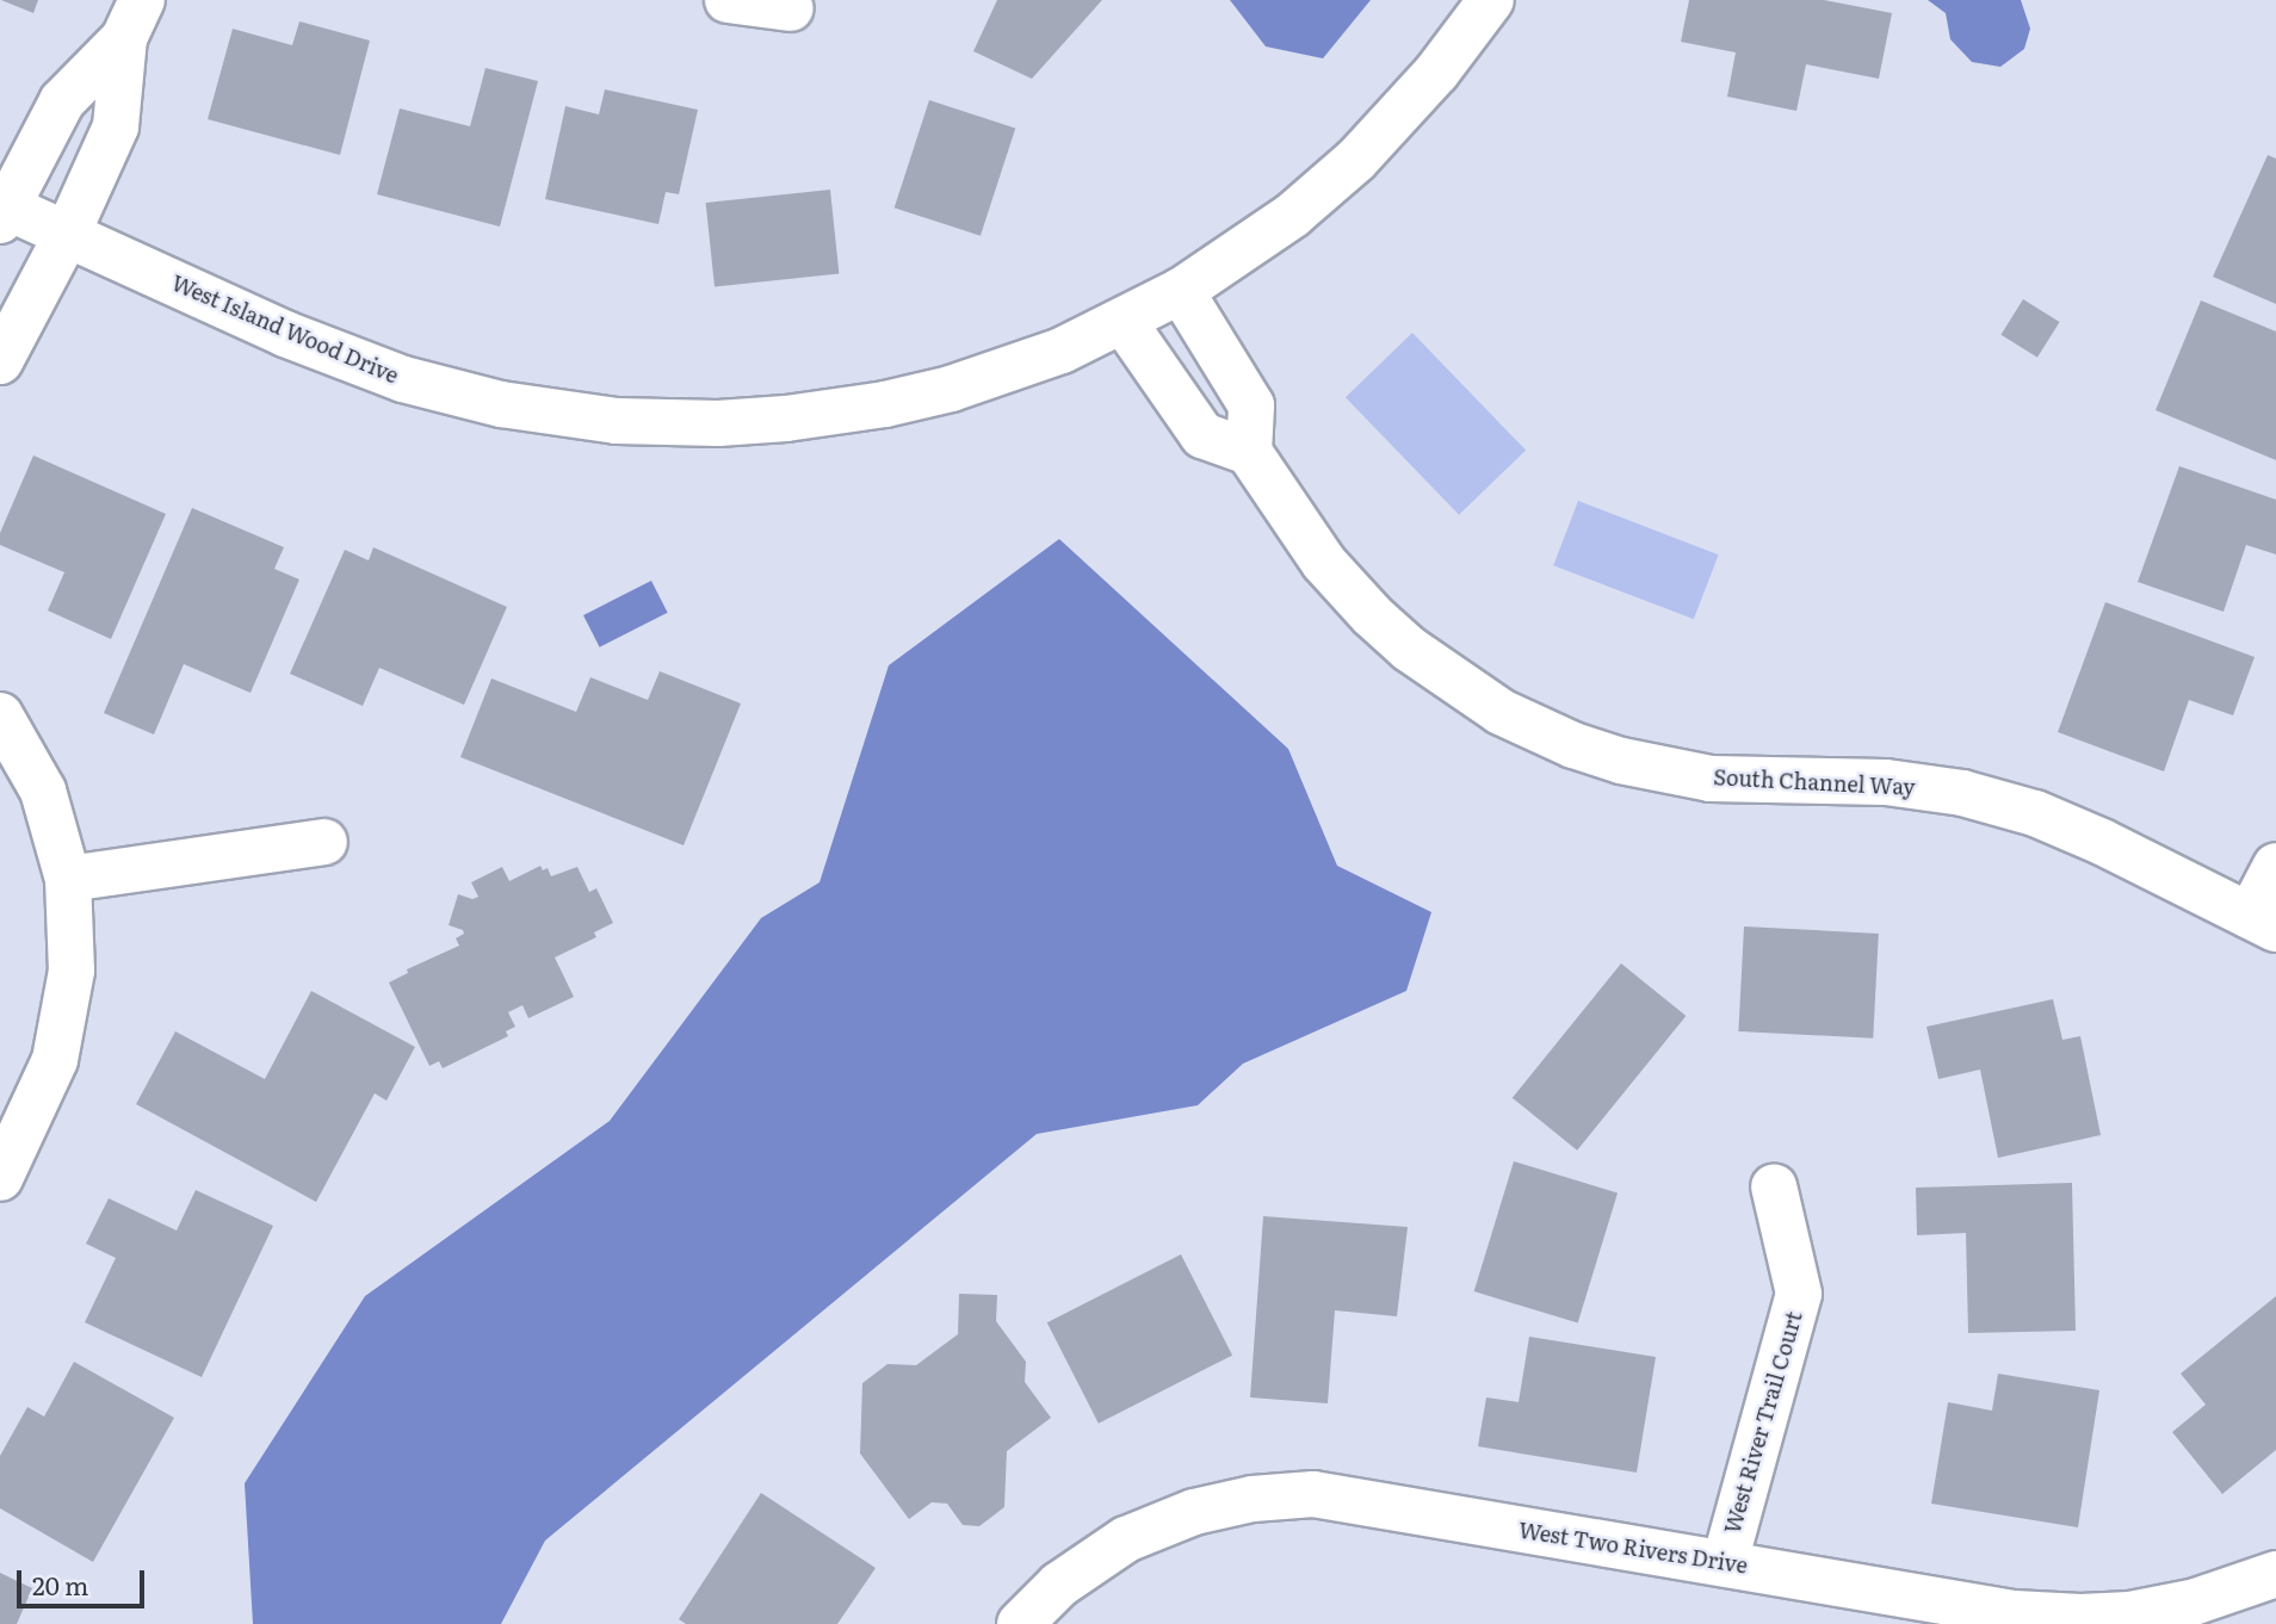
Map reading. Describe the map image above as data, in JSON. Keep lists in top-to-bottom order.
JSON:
{
  "streets": {
    "street": [
      "West Island Wood Drive",
      "South Channel Way",
      "West River Trail Court",
      "West Two Rivers Drive"
    ]
  },
  "crossings": [
    ["West River Trail Court", "West Two Rivers Drive"]
  ],
  "scale_bar": "20 m"
}
